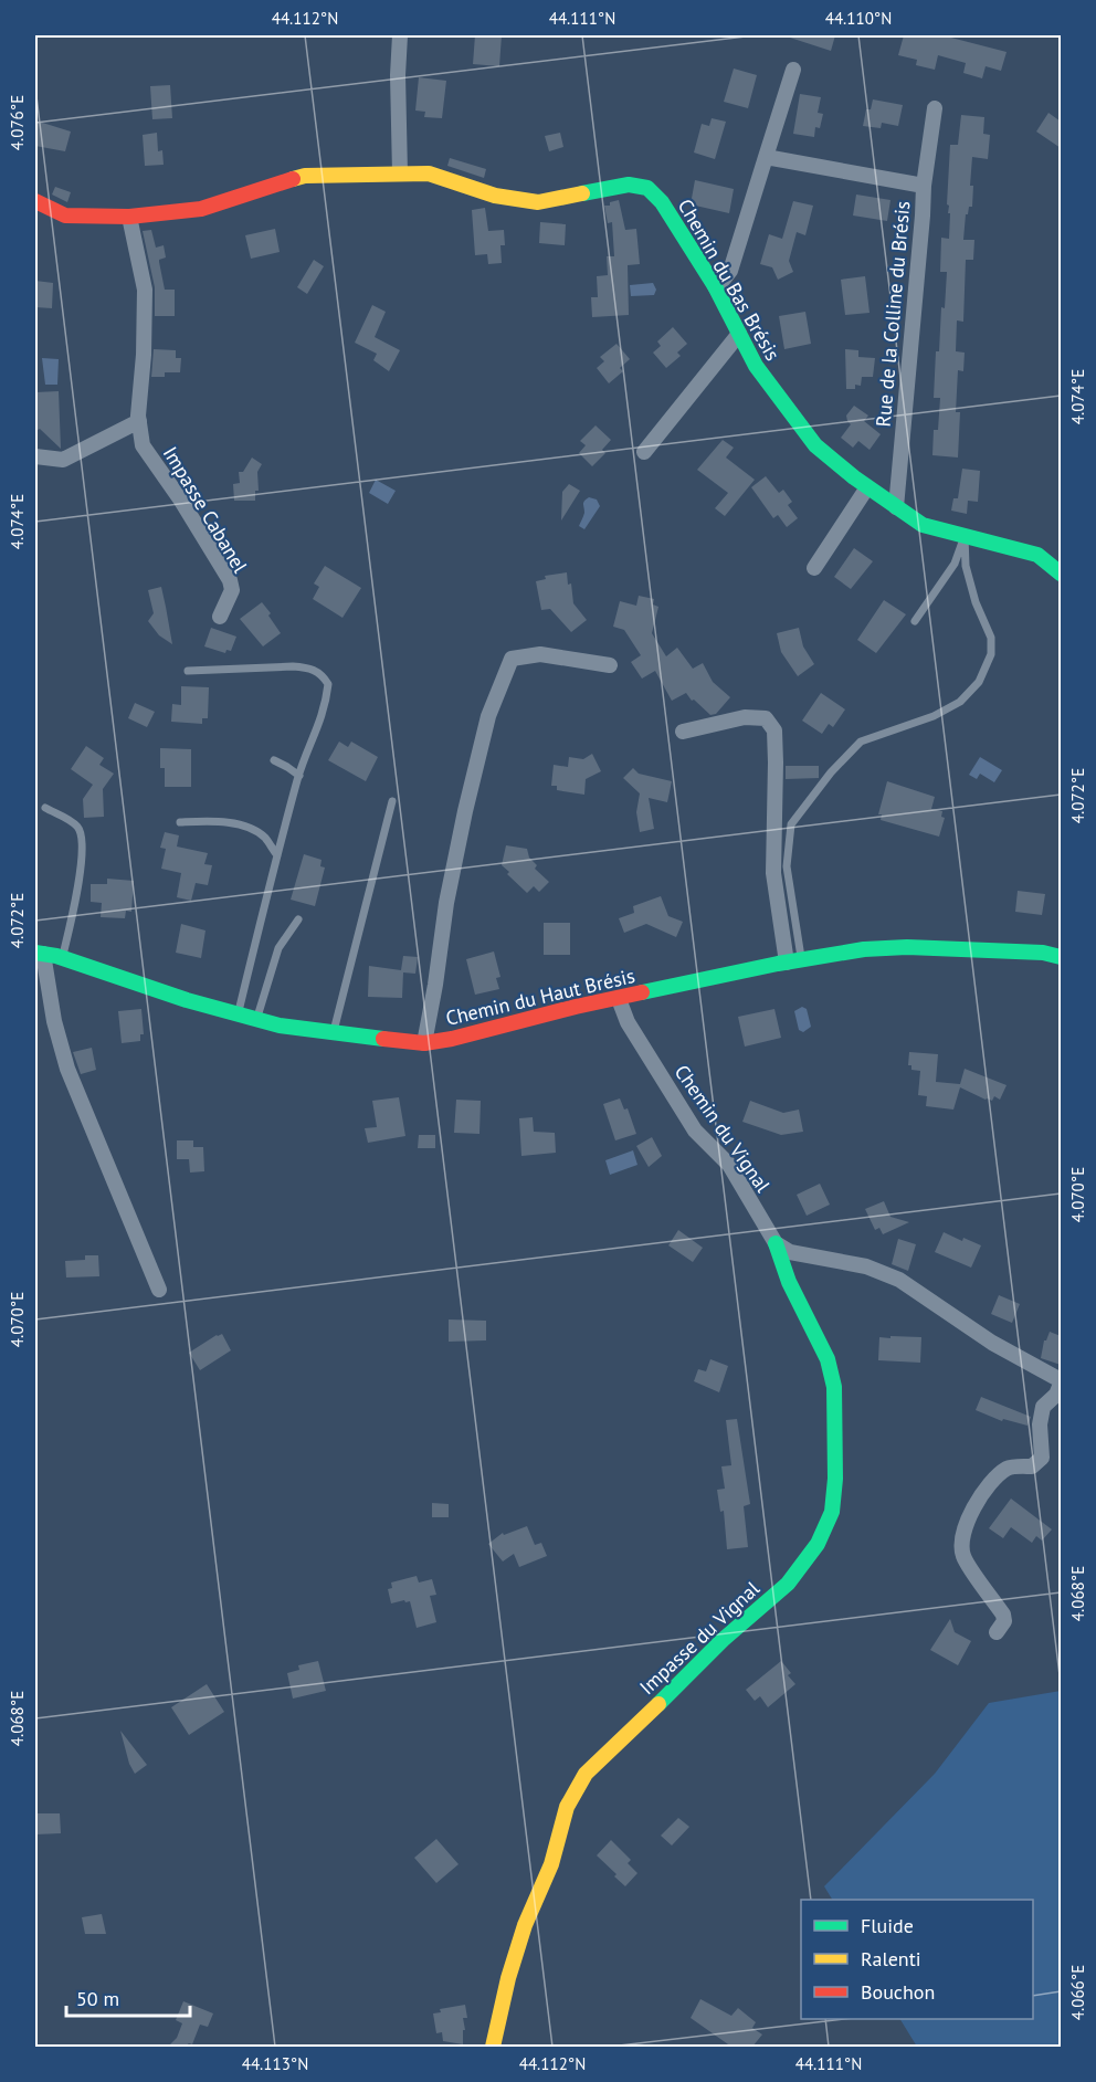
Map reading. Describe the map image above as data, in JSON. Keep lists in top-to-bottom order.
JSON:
{
  "streets": {
    "street": [
      "Chemin du Bas Brésis",
      "Rue de la Colline du Brésis",
      "Impasse Cabanel",
      "Chemin du Haut Brésis",
      "Chemin du Vignal",
      "Impasse du Vignal"
    ]
  },
  "crossings": [
    ["Chemin du Bas Brésis", "Rue de la Colline du Brésis"],
    ["Chemin du Bas Brésis", "Impasse Cabanel"],
    ["Chemin du Haut Brésis", "Chemin du Vignal"],
    ["Chemin du Vignal", "Impasse du Vignal"]
  ],
  "legend": ["Fluide", "Ralenti", "Bouchon"],
  "scale_bar": "50 m",
  "coordinates": [
    "44.112°N",
    "44.111°N",
    "44.110°N",
    "4.076°E",
    "4.074°E",
    "4.072°E",
    "4.070°E",
    "4.068°E",
    "4.066°E",
    "44.113°N"
  ]
}
